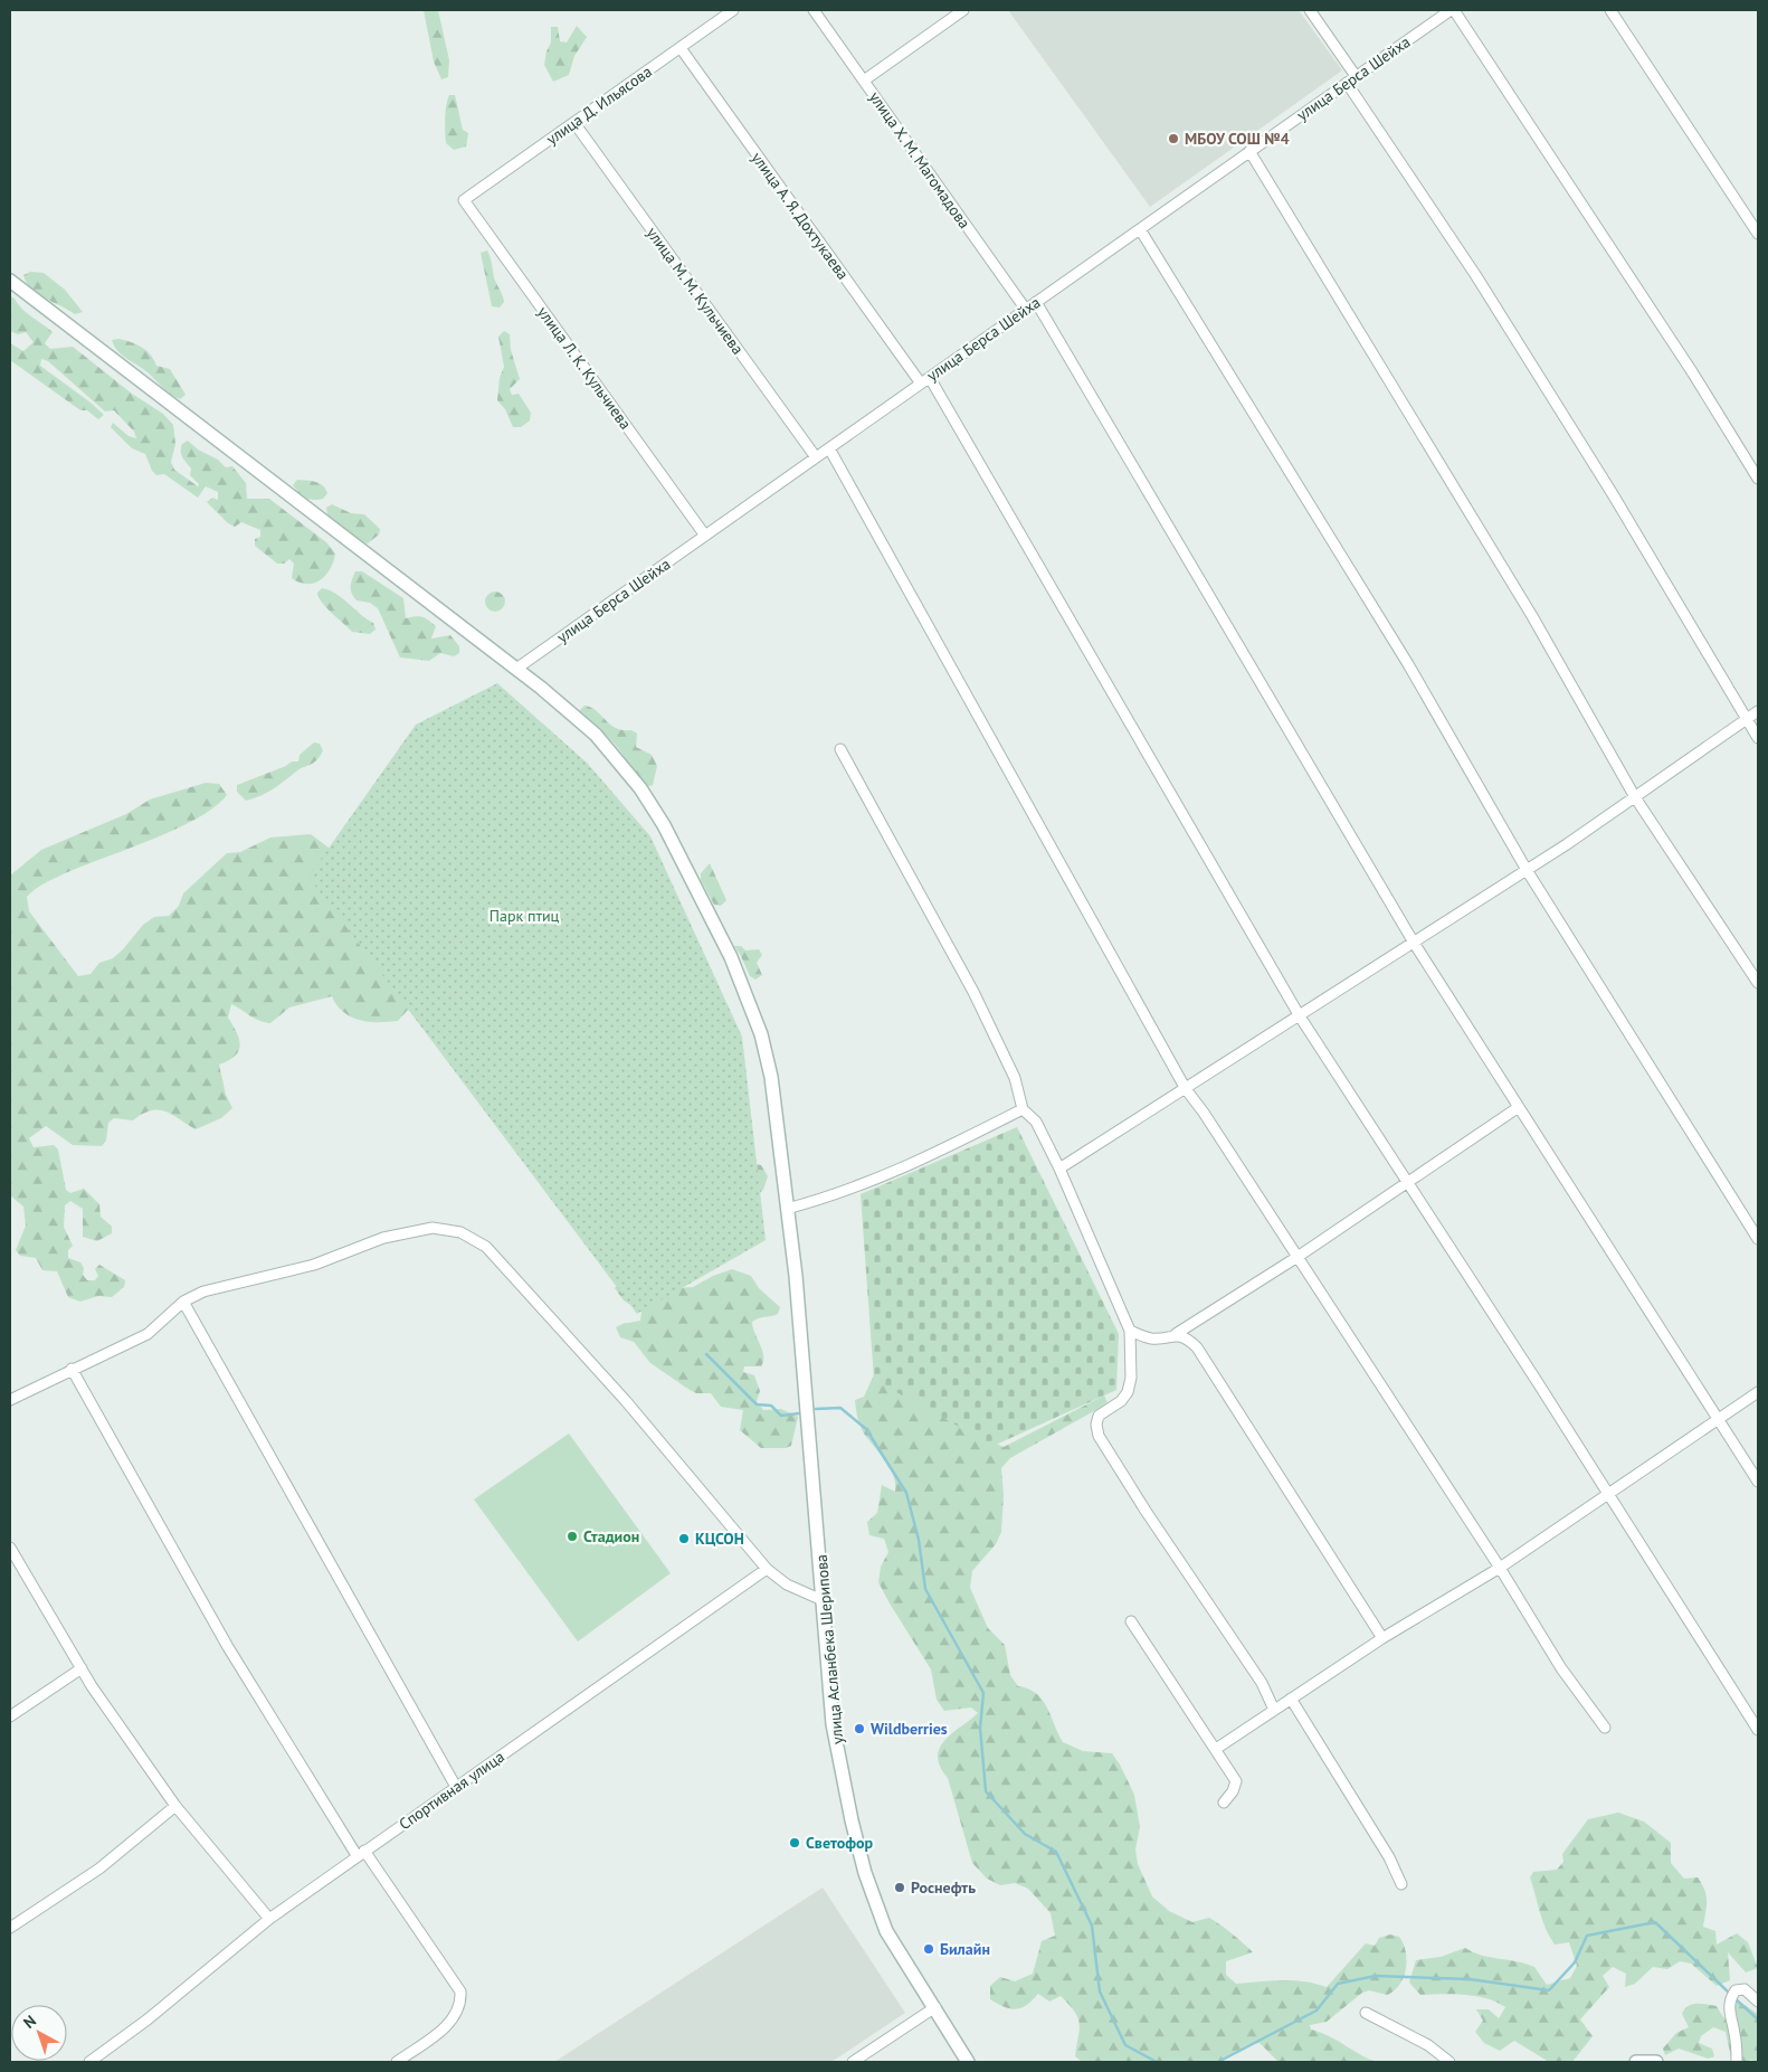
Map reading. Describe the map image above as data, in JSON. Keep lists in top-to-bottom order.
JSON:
{
  "streets": {
    "main road": ["улица Асланбека Шерипова"],
    "street": [
      "улица Берса Шейха",
      "улица Д. Ильясова",
      "улица Х. М. Магомадова",
      "улица А. Я. Дохтукаева",
      "улица М. М. Кульчиева",
      "улица Л. К. Кульчиева",
      "Спортивная улица"
    ]
  },
  "crossings": [
    ["улица Берса Шейха", "улица Х. М. Магомадова"],
    ["улица Берса Шейха", "улица А. Я. Дохтукаева"],
    ["улица Берса Шейха", "улица М. М. Кульчиева"],
    ["улица Берса Шейха", "улица Л. К. Кульчиева"],
    ["улица Берса Шейха", "улица Асланбека Шерипова"],
    ["улица Д. Ильясова", "улица А. Я. Дохтукаева"],
    ["улица Д. Ильясова", "улица М. М. Кульчиева"],
    ["улица Д. Ильясова", "улица Л. К. Кульчиева"]
  ],
  "parks": ["Парк птиц"],
  "places": [
    "МБОУ СОШ №4",
    "Стадион",
    "КЦСОН",
    "Wildberries",
    "Светофор",
    "Роснефть",
    "Билайн"
  ],
  "north": "top left"
}
